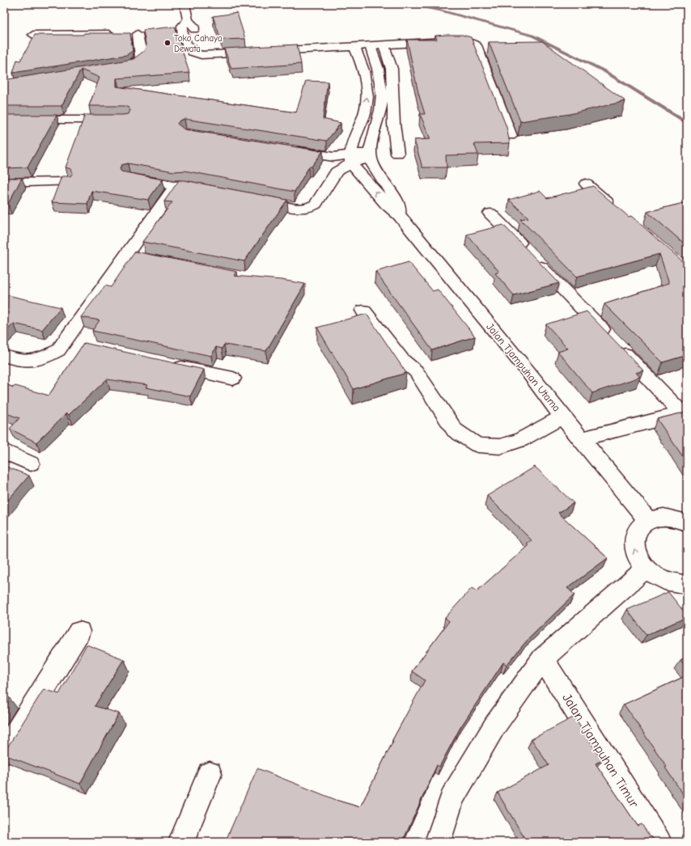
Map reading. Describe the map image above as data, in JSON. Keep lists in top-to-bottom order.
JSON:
{
  "streets": {
    "street": ["Jalan Tjampuhan Utama", "Jalan Tjampuhan Timur"]
  },
  "places": ["Toko Cahaya Dewata"]
}
